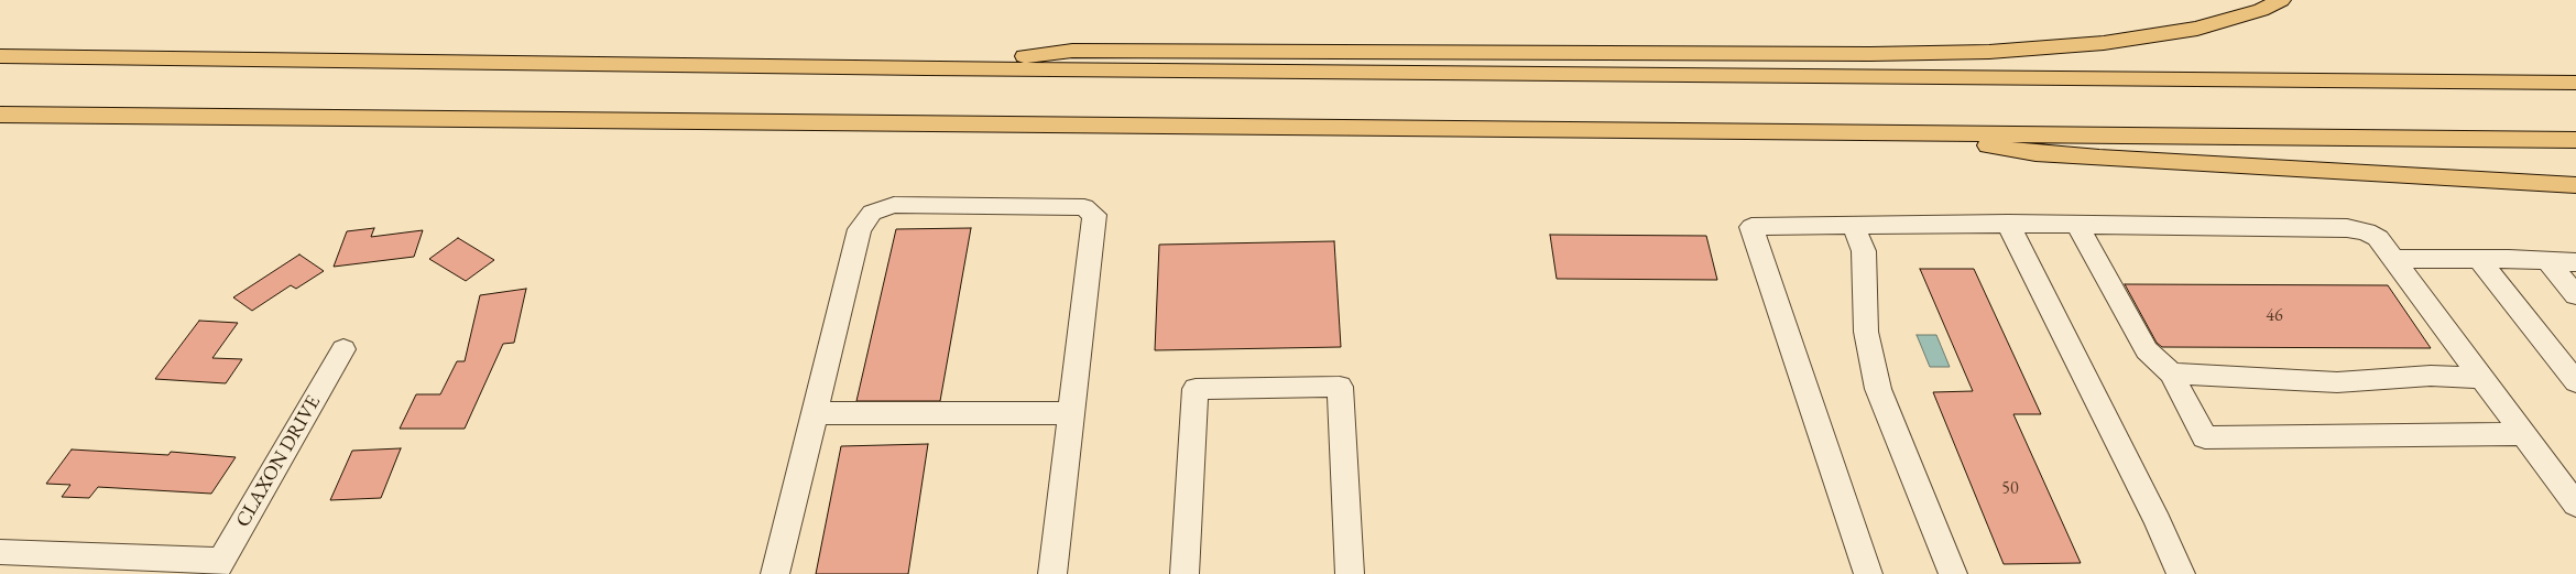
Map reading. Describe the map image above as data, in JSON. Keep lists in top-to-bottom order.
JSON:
{
  "streets": {
    "street": ["CLAXON DRIVE"]
  },
  "house_numbers": ["46", "50"]
}
